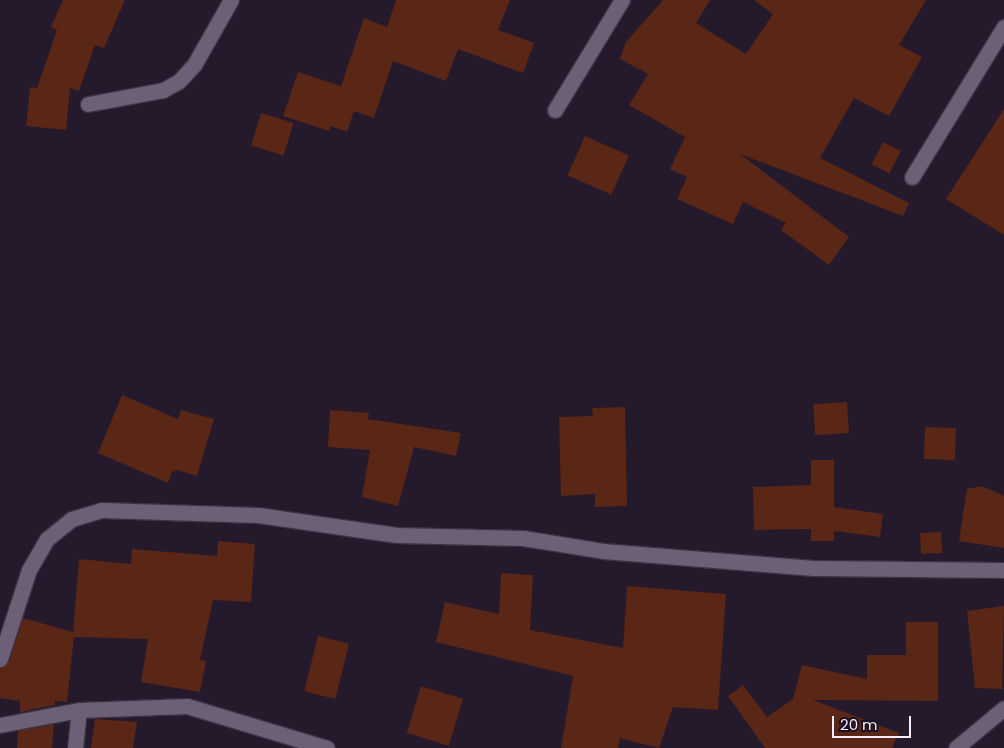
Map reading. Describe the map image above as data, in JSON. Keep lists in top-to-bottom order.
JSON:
{
  "scale_bar": "20 m"
}
